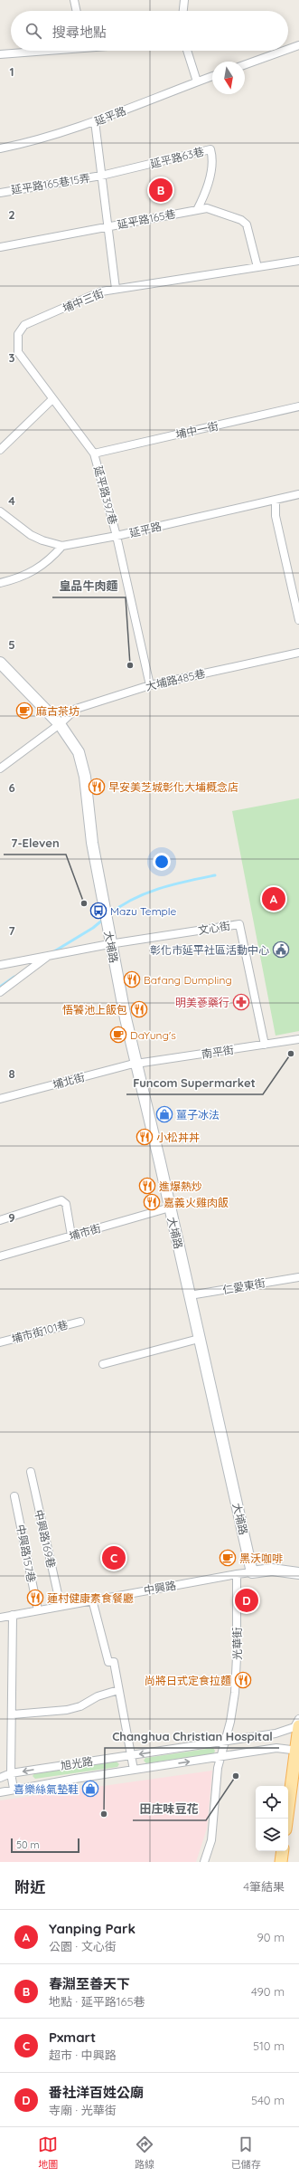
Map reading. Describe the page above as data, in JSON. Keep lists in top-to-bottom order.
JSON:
{
  "streets": {
    "main road": ["大埔路", "中興路"],
    "street": [
      "延平路",
      "延平路63巷",
      "延平路165巷15弄",
      "延平路165巷",
      "埔中三街",
      "埔中一街",
      "延平路397巷",
      "大埔路485巷",
      "文心街",
      "南平街",
      "埔北街",
      "埔市街",
      "仁愛東街",
      "埔市街101巷",
      "中興路169巷",
      "中興路157巷",
      "光華街",
      "旭光路"
    ]
  },
  "crossings": [
    ["延平路", "延平路397巷"],
    ["延平路63巷", "延平路165巷15弄"],
    ["延平路63巷", "延平路165巷"],
    ["延平路165巷", "埔中三街"],
    ["埔中三街", "埔中一街"],
    ["埔中三街", "延平路397巷"],
    ["埔中一街", "延平路397巷"],
    ["延平路397巷", "大埔路485巷"],
    ["大埔路485巷", "大埔路"],
    ["文心街", "大埔路"],
    ["文心街", "南平街"],
    ["大埔路", "南平街"],
    ["大埔路", "埔北街"],
    ["大埔路", "埔市街"],
    ["大埔路", "仁愛東街"],
    ["大埔路", "中興路"],
    ["南平街", "埔北街"],
    ["中興路169巷", "中興路"],
    ["中興路157巷", "中興路"],
    ["中興路", "光華街"],
    ["光華街", "旭光路"]
  ],
  "places": {
    "other": [
      "皇品牛肉麵",
      "7-Eleven",
      "Funcom Supermarket",
      "田庄味豆花",
      "Changhua Christian Hospital"
    ],
    "cafe": ["麻古茶坊", "DaYung's", "黑沃咖啡"],
    "restaurant": [
      "早安美芝城彰化大埔概念店",
      "Bafang Dumpling",
      "悟饕池上飯包",
      "小松丼丼",
      "進爆熱炒",
      "嘉義火雞肉飯",
      "蓮村健康素食餐廳",
      "尚將日式定食拉麵"
    ],
    "bus stop": ["Mazu Temple"],
    "public building": ["彰化市延平社區活動中心"],
    "pharmacy": ["明美蔘藥行"],
    "shop": ["薑子冰法", "喜樂絲氣墊鞋"]
  },
  "scale_bar": "50 m",
  "north": "bottom",
  "page": {
    "search": "搜尋地點",
    "pins": [
      "B",
      "A",
      "C",
      "D"
    ],
    "scale": "50 m",
    "heading": ["附近", "4筆結果"],
    "list": [
      {
        "mark": "A",
        "name": "Yanping Park",
        "note": "公園 · 文心街",
        "value": "90 m"
      },
      {
        "mark": "B",
        "name": "春淵至善天下",
        "note": "地點 · 延平路165巷",
        "value": "490 m"
      },
      {
        "mark": "C",
        "name": "Pxmart",
        "note": "超市 · 中興路",
        "value": "510 m"
      },
      {
        "mark": "D",
        "name": "番社洋百姓公廟",
        "note": "寺廟 · 光華街",
        "value": "540 m"
      }
    ],
    "nav": ["地圖", "路線", "已儲存"]
  },
  "grid": {
    "rows": [
      "1",
      "2",
      "3",
      "4",
      "5",
      "6",
      "7",
      "8",
      "9"
    ]
  }
}
